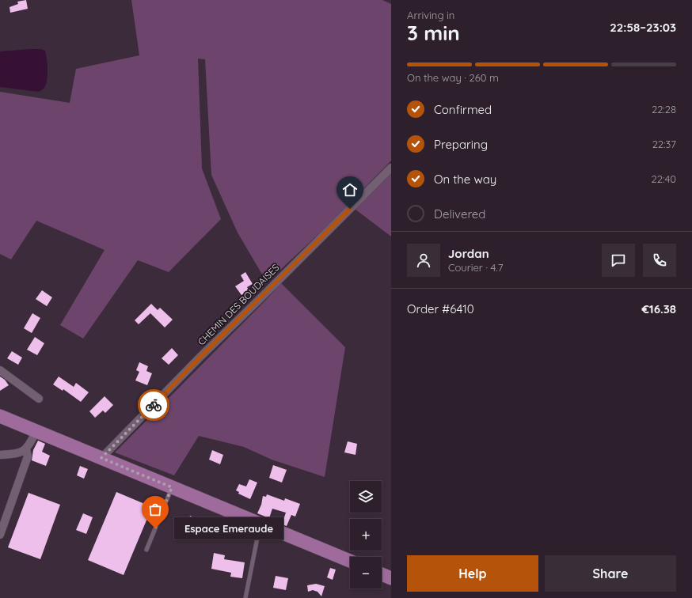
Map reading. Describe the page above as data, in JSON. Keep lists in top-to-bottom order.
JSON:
{
  "streets": {
    "street": ["CHEMIN DES BOUDAISES"]
  },
  "places": ["Espace Emeraude"],
  "page": {
    "heading": ["3 min", "Arriving in", "22:58–23:03"],
    "panel": [
      "Jordan",
      "Courier · 4.7",
      "Order #6410",
      "€16.38"
    ],
    "bar": "On the way · 260 m",
    "list": [
      ["Confirmed", "22:28"],
      ["Preparing", "22:37"],
      ["On the way", "22:40"],
      "Delivered"
    ],
    "map_buttons": ["+", "−"],
    "bubble": "Espace Emeraude",
    "buttons": ["Help", "Share"]
  }
}
